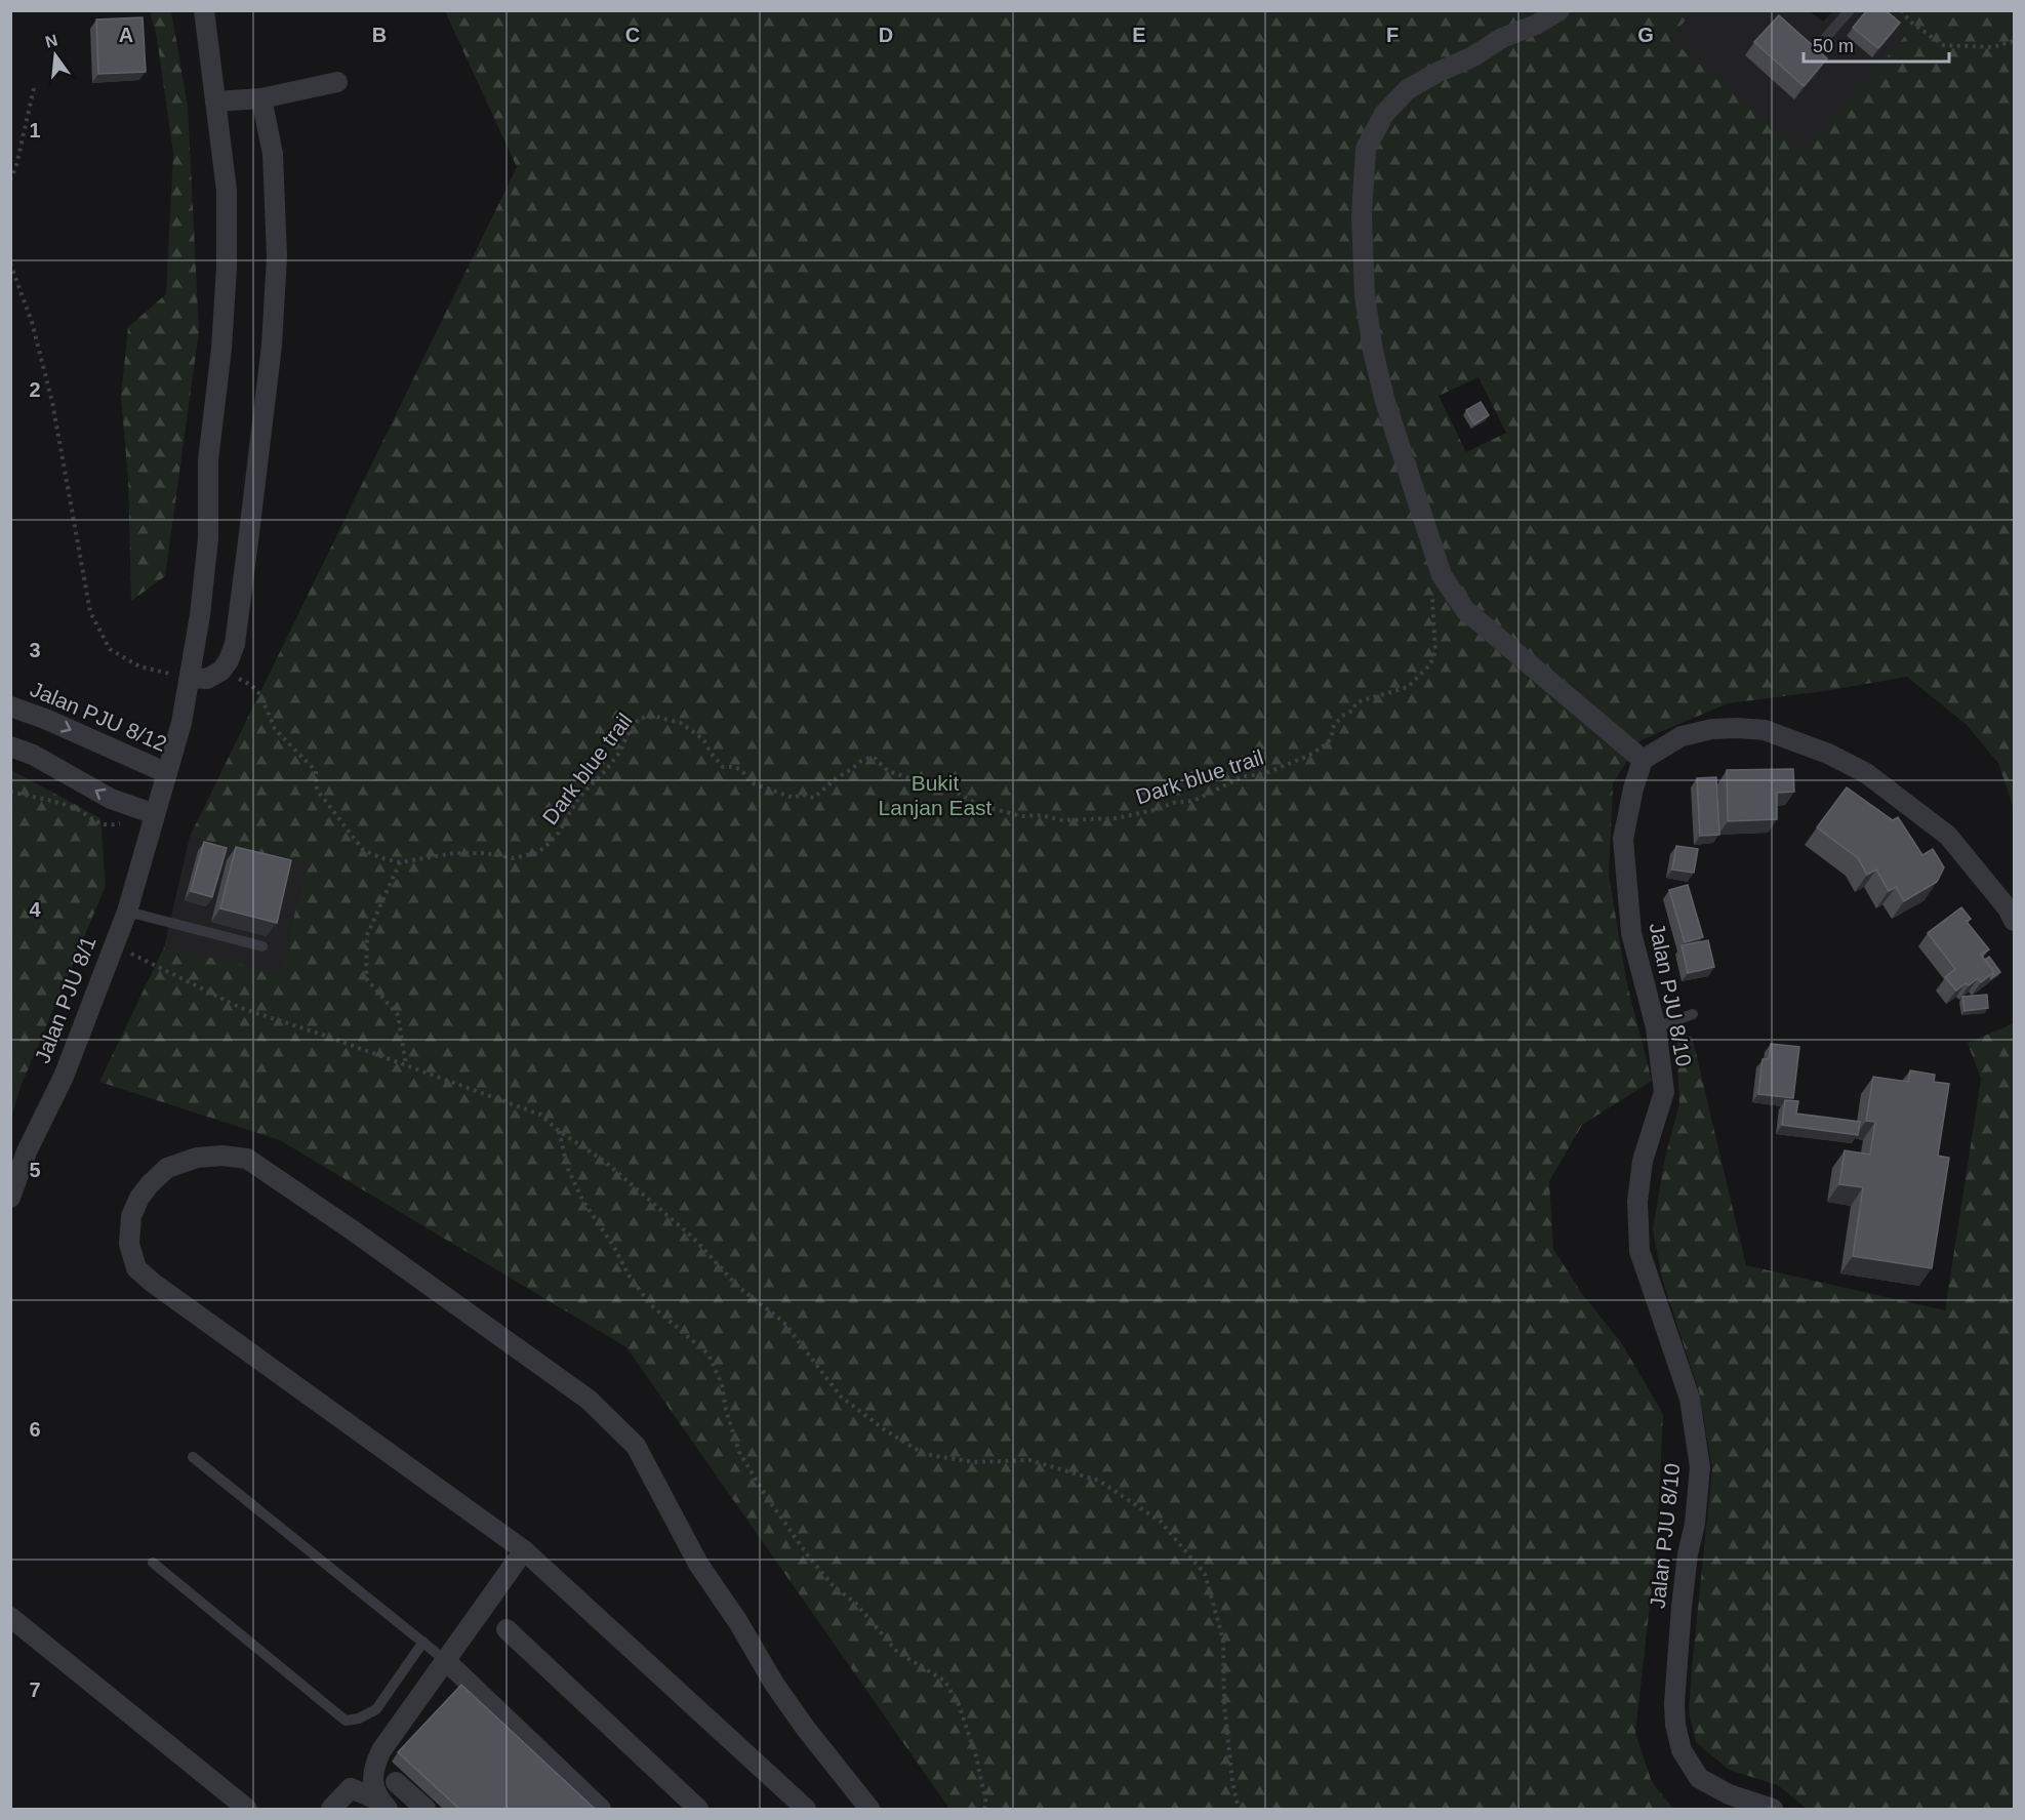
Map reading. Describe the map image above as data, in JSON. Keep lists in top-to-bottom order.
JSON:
{
  "streets": {
    "street": ["Jalan PJU 8/12", "Jalan PJU 8/10", "Jalan PJU 8/1"],
    "path": ["Dark blue trail"]
  },
  "crossings": [
    ["Jalan PJU 8/12", "Jalan PJU 8/1"]
  ],
  "parks": ["Bukit Lanjan East"],
  "scale_bar": "50 m",
  "north": "top",
  "grid": {
    "columns": [
      "A",
      "B",
      "C",
      "D",
      "E",
      "F",
      "G"
    ],
    "rows": [
      "1",
      "2",
      "3",
      "4",
      "5",
      "6",
      "7"
    ]
  }
}
